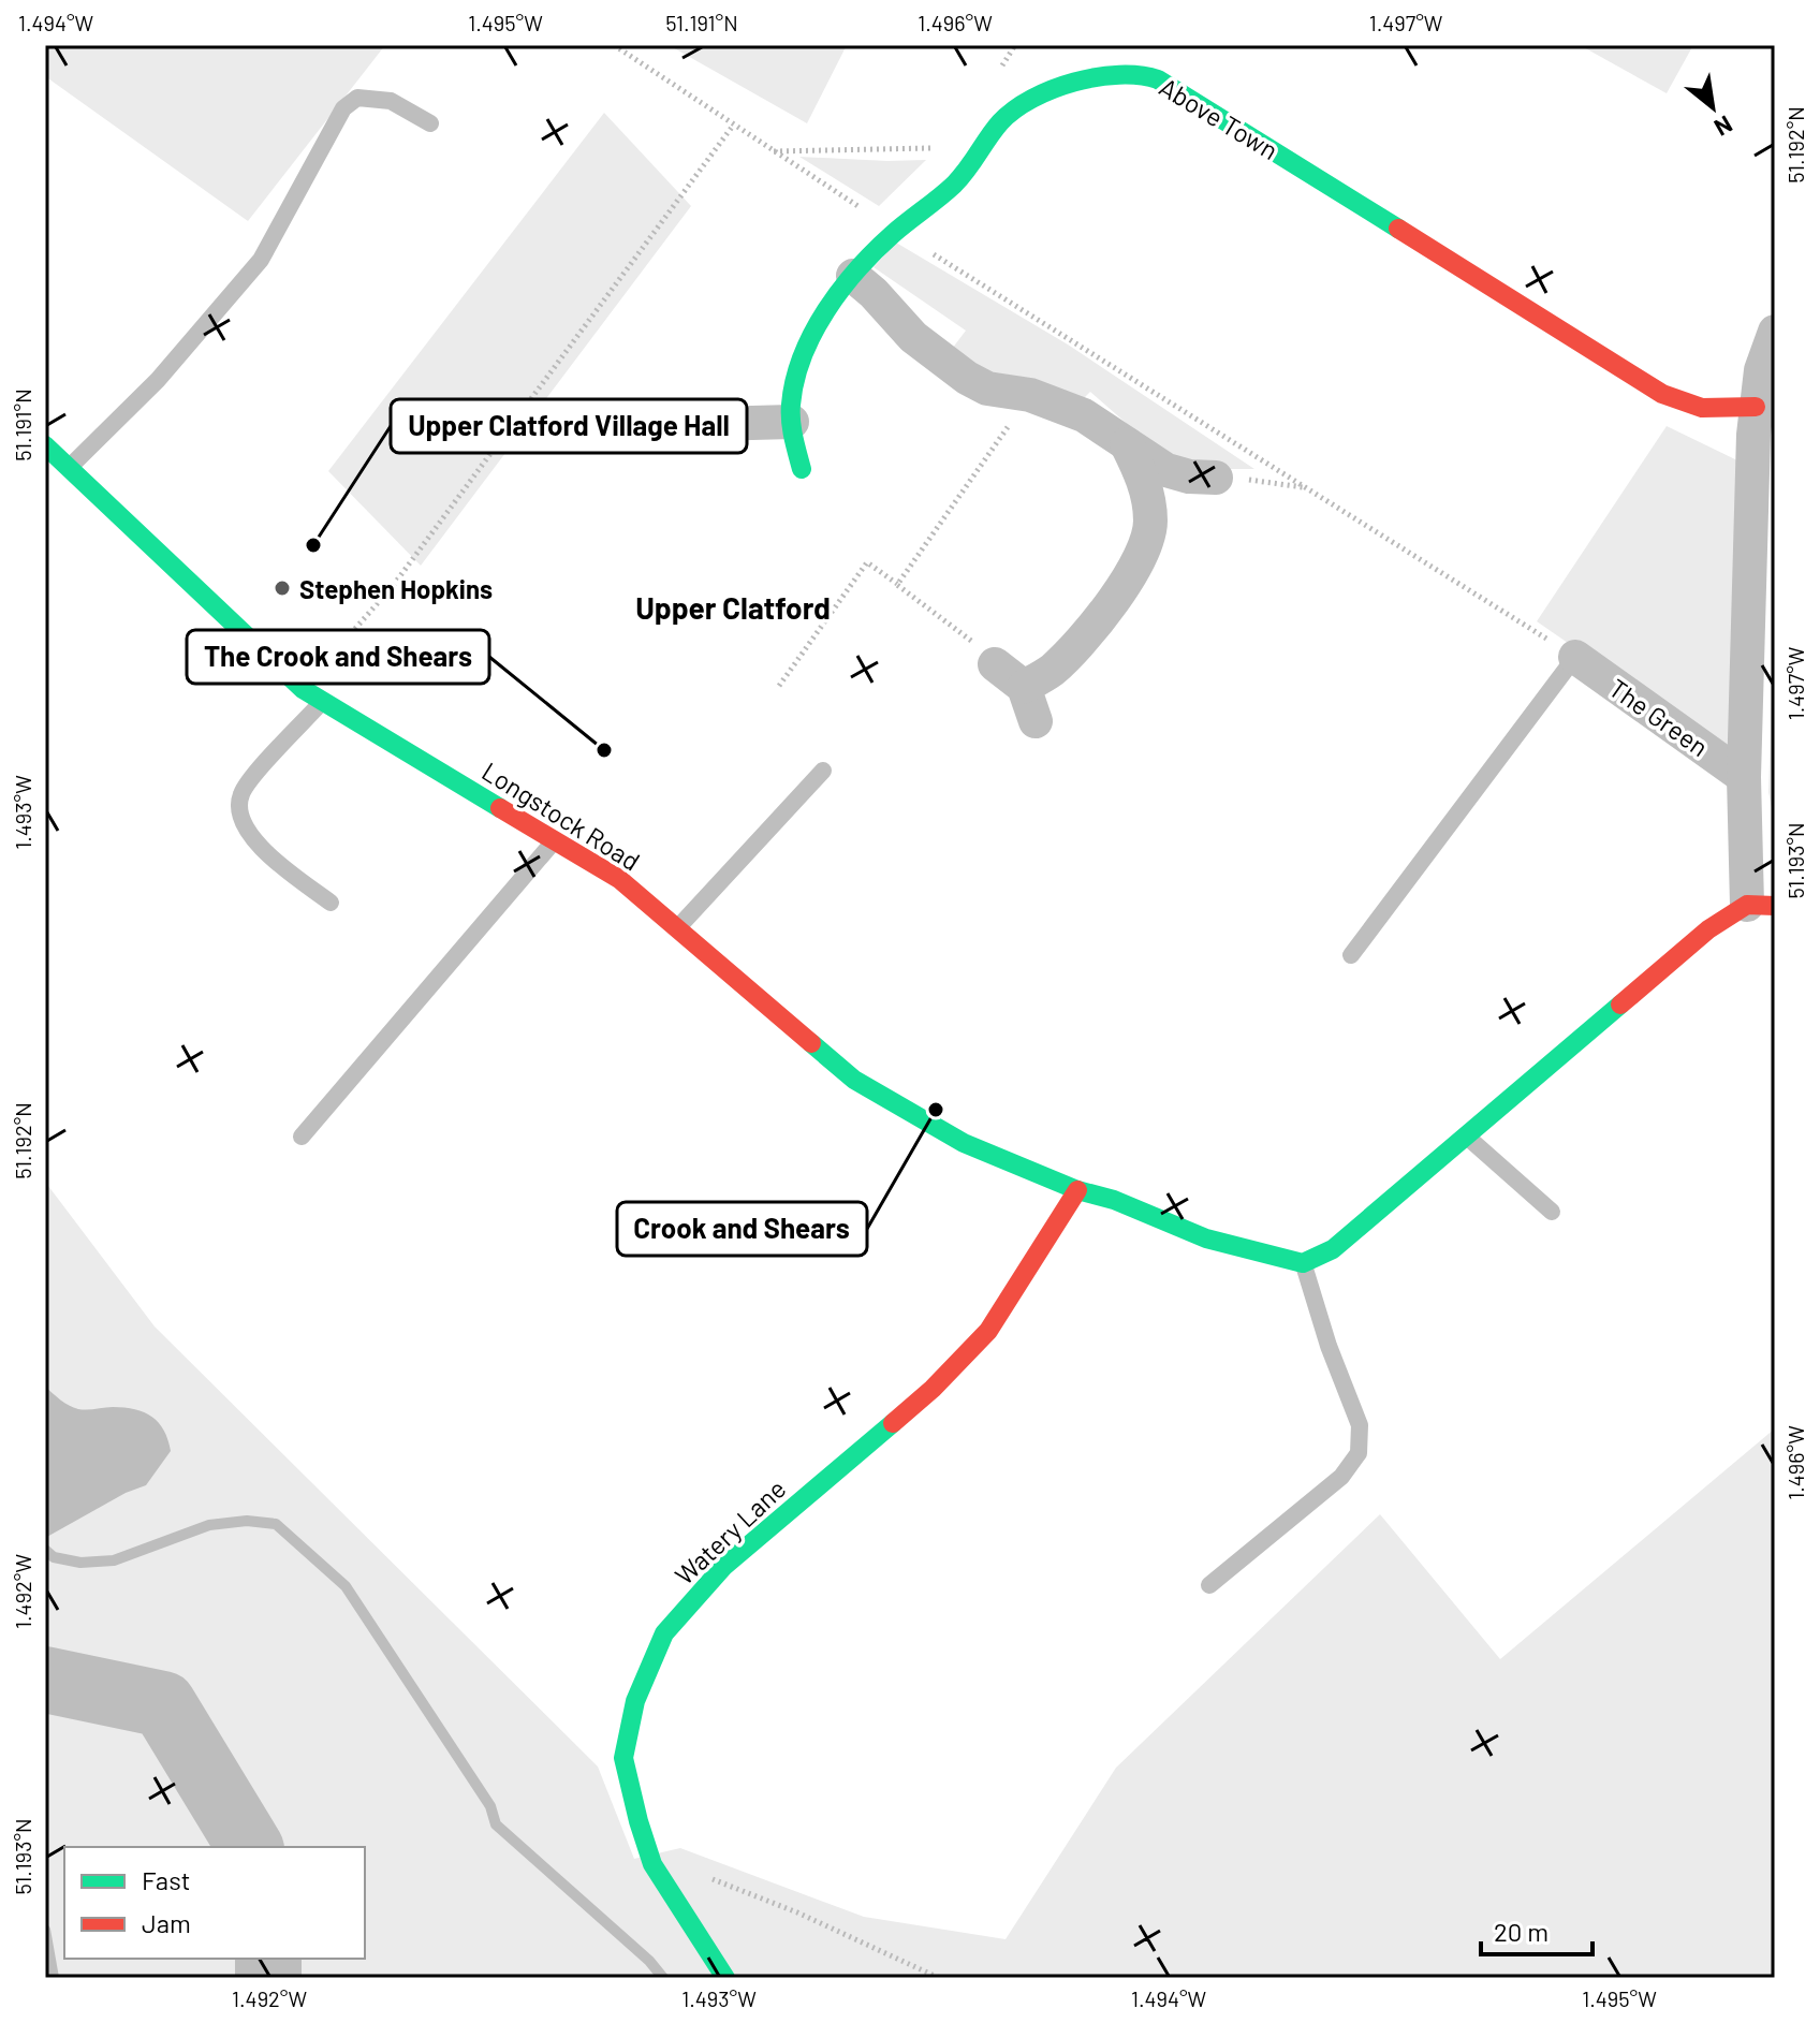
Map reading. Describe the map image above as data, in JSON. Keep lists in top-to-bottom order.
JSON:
{
  "streets": {
    "street": [
      "Above Town",
      "The Green",
      "Longstock Road",
      "Watery Lane"
    ]
  },
  "crossings": [
    ["Longstock Road", "Watery Lane"]
  ],
  "districts": ["Upper Clatford"],
  "places": [
    "Upper Clatford Village Hall",
    "Stephen Hopkins",
    "The Crook and Shears",
    "Crook and Shears"
  ],
  "legend": ["Fast", "Jam"],
  "scale_bar": "20 m",
  "north": "bottom right",
  "coordinates": [
    "1.494°W",
    "1.495°W",
    "51.191°N",
    "1.496°W",
    "1.497°W",
    "51.192°N",
    "1.493°W",
    "51.193°N",
    "1.492°W"
  ]
}
